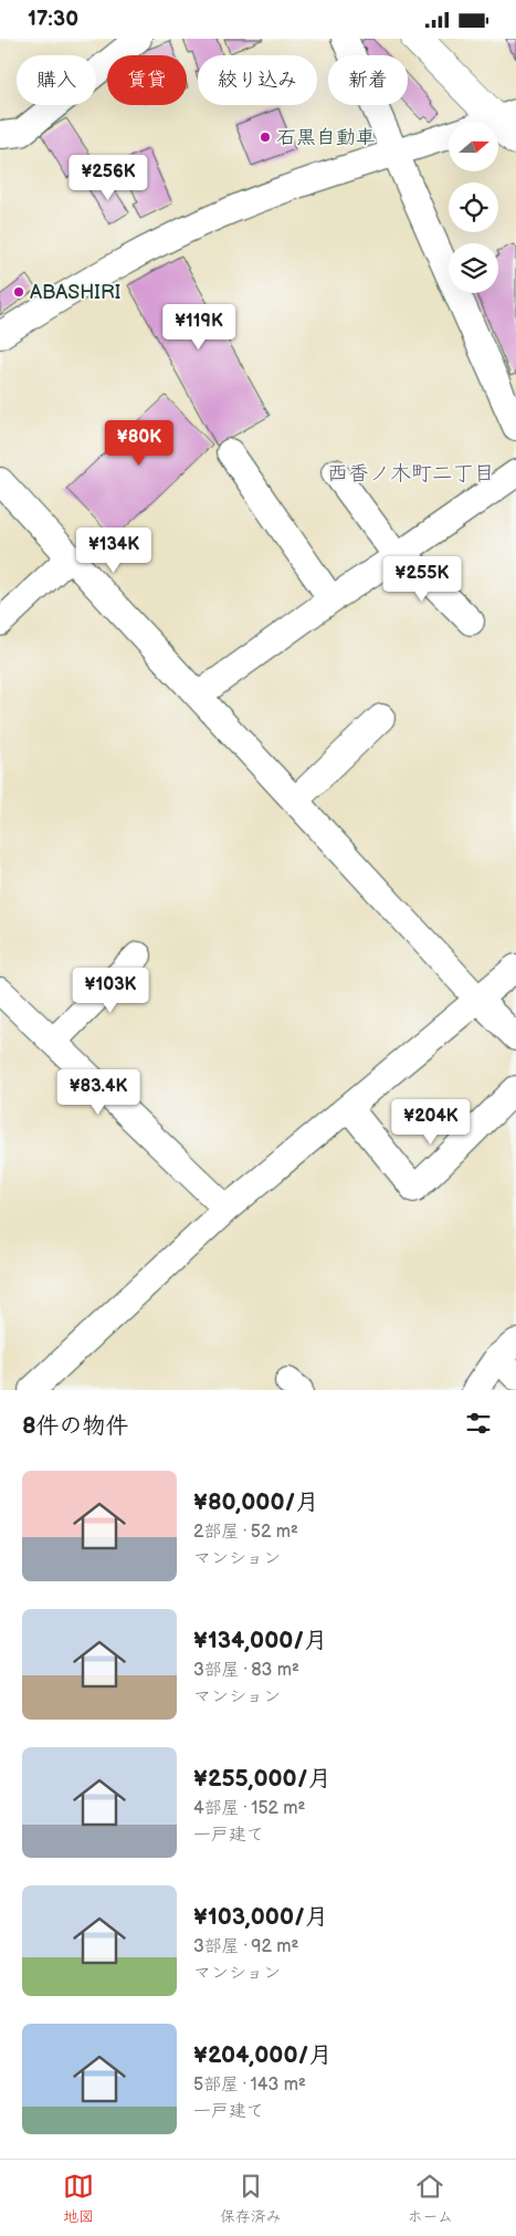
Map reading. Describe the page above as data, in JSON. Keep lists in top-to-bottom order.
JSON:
{
  "districts": ["西香ノ木町二丁目"],
  "places": ["石黒自動車", "ABASHIRI"],
  "north": "right",
  "page": {
    "status": "17:30",
    "chip": [
      "購入",
      "賃貸",
      "絞り込み",
      "新着"
    ],
    "price": [
      "¥256K",
      "¥119K",
      "¥80K",
      "¥134K",
      "¥255K",
      "¥103K",
      "¥83.4K",
      "¥204K"
    ],
    "heading": "8件の物件",
    "list": [
      {
        "name": "¥80,000/月",
        "note": "2部屋 · 52 m² · マンション"
      },
      {
        "name": "¥134,000/月",
        "note": "3部屋 · 83 m² · マンション"
      },
      {
        "name": "¥255,000/月",
        "note": "4部屋 · 152 m² · 一戸建て"
      },
      {
        "name": "¥103,000/月",
        "note": "3部屋 · 92 m² · マンション"
      },
      {
        "name": "¥204,000/月",
        "note": "5部屋 · 143 m² · 一戸建て"
      }
    ],
    "tabs": ["地図", "保存済み", "ホーム"]
  }
}
